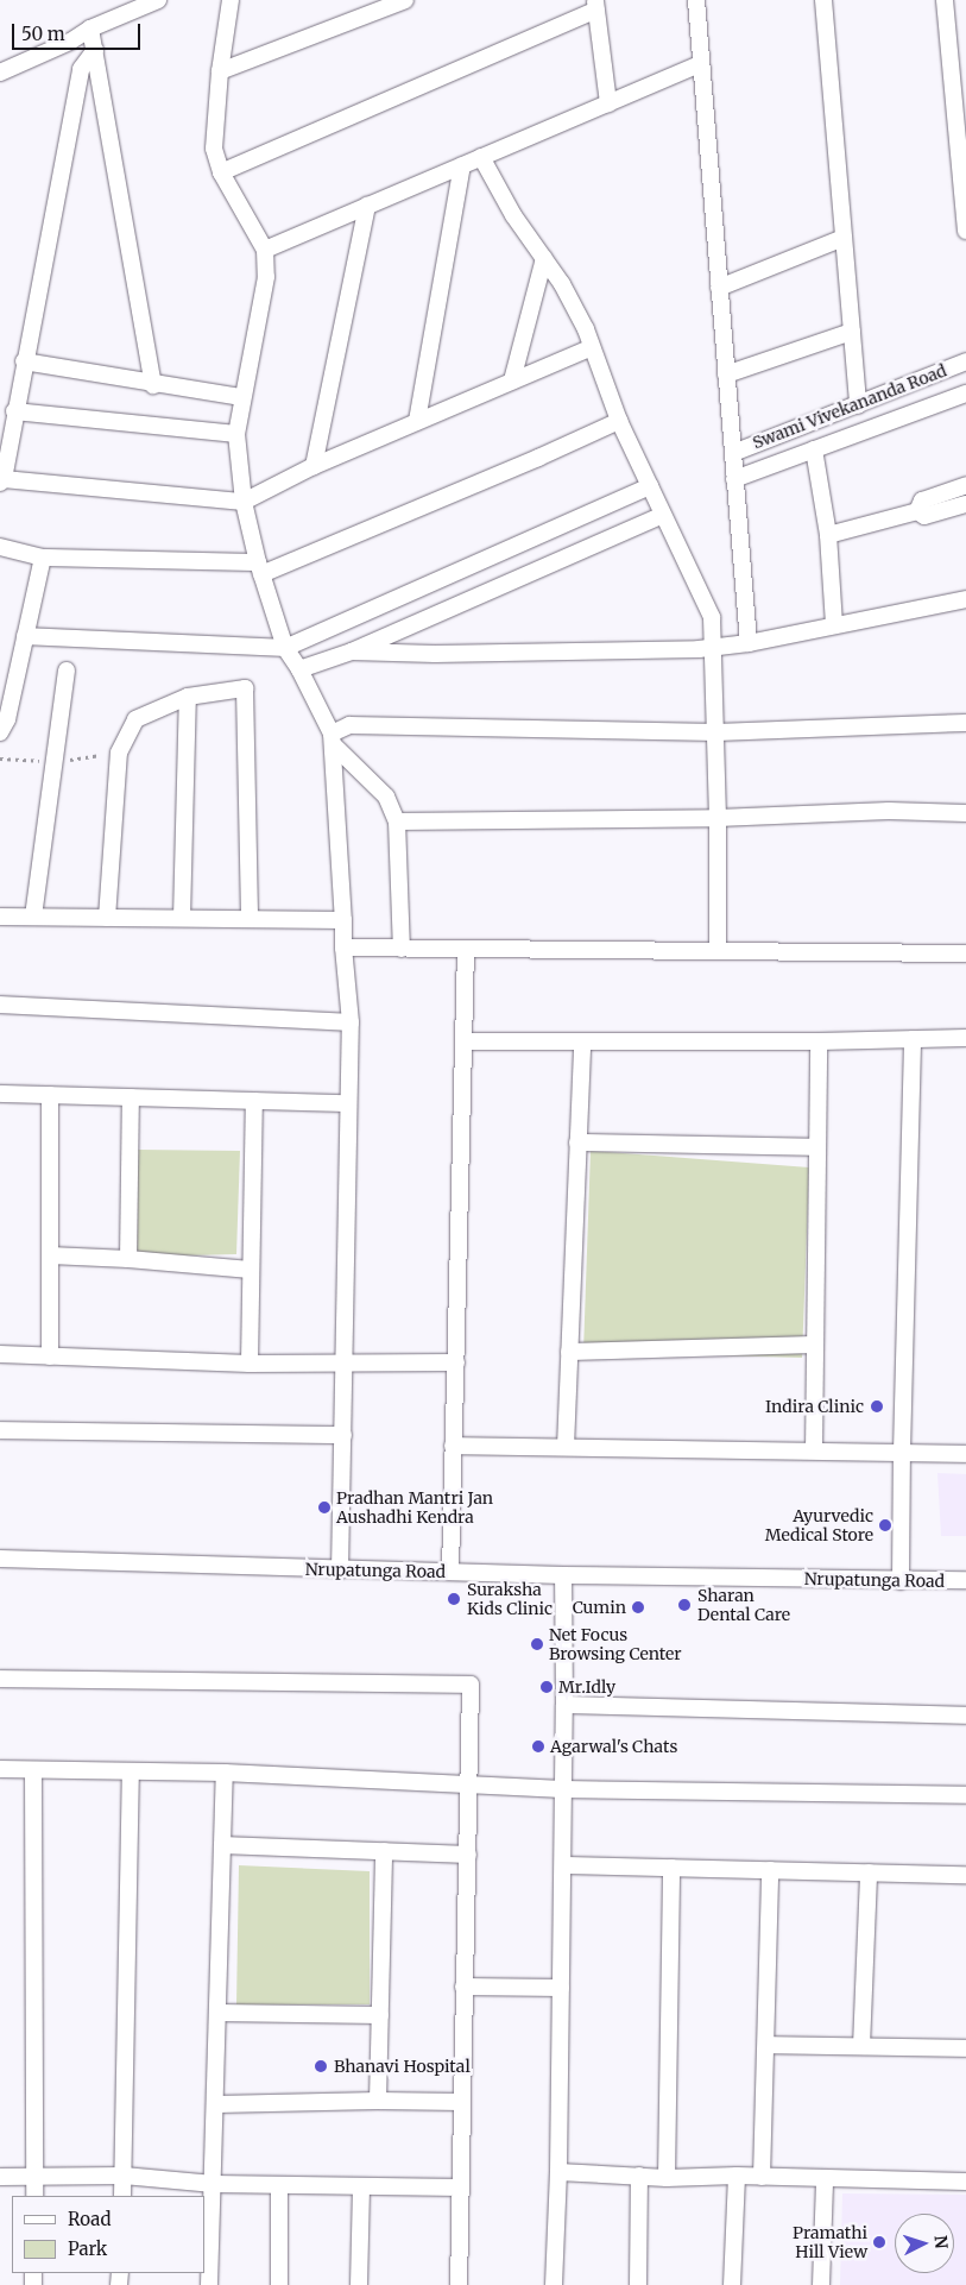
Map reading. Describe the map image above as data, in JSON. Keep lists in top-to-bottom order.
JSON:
{
  "streets": {
    "street": ["Swami Vivekananda Road", "Nrupatunga Road"]
  },
  "places": [
    "Indira Clinic",
    "Pradhan Mantri Jan Aushadhi Kendra",
    "Ayurvedic Medical Store",
    "Suraksha Kids Clinic",
    "Sharan Dental Care",
    "Cumin",
    "Net Focus Browsing Center",
    "Mr.Idly",
    "Agarwal's Chats",
    "Bhanavi Hospital",
    "Pramathi Hill View"
  ],
  "legend": ["Road", "Park"],
  "scale_bar": "50 m",
  "north": "right"
}
